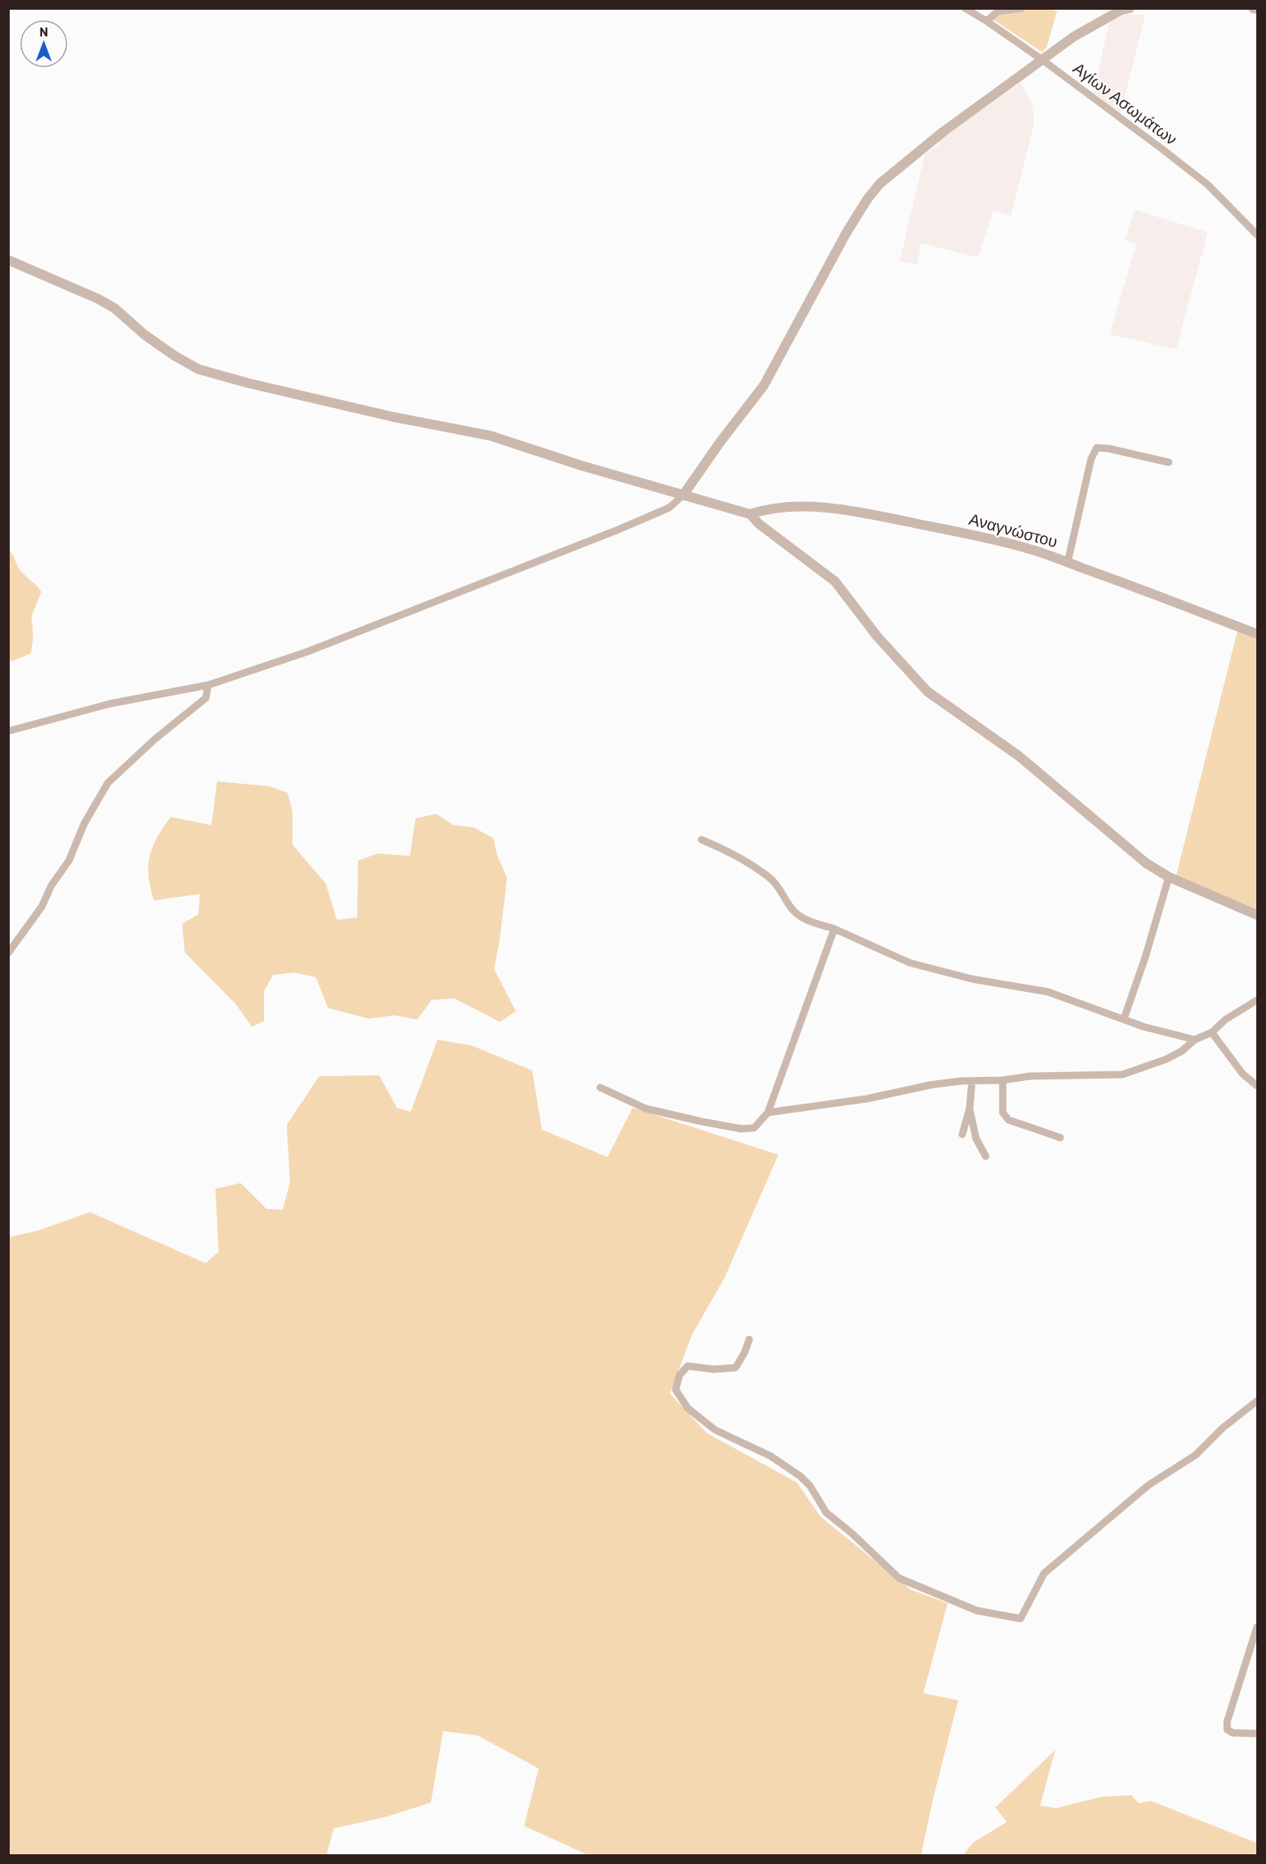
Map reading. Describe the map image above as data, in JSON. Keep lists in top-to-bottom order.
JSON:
{
  "streets": {
    "street": ["Αγίων Ασωμάτων", "Αναγνώστου"]
  },
  "north": "top"
}
